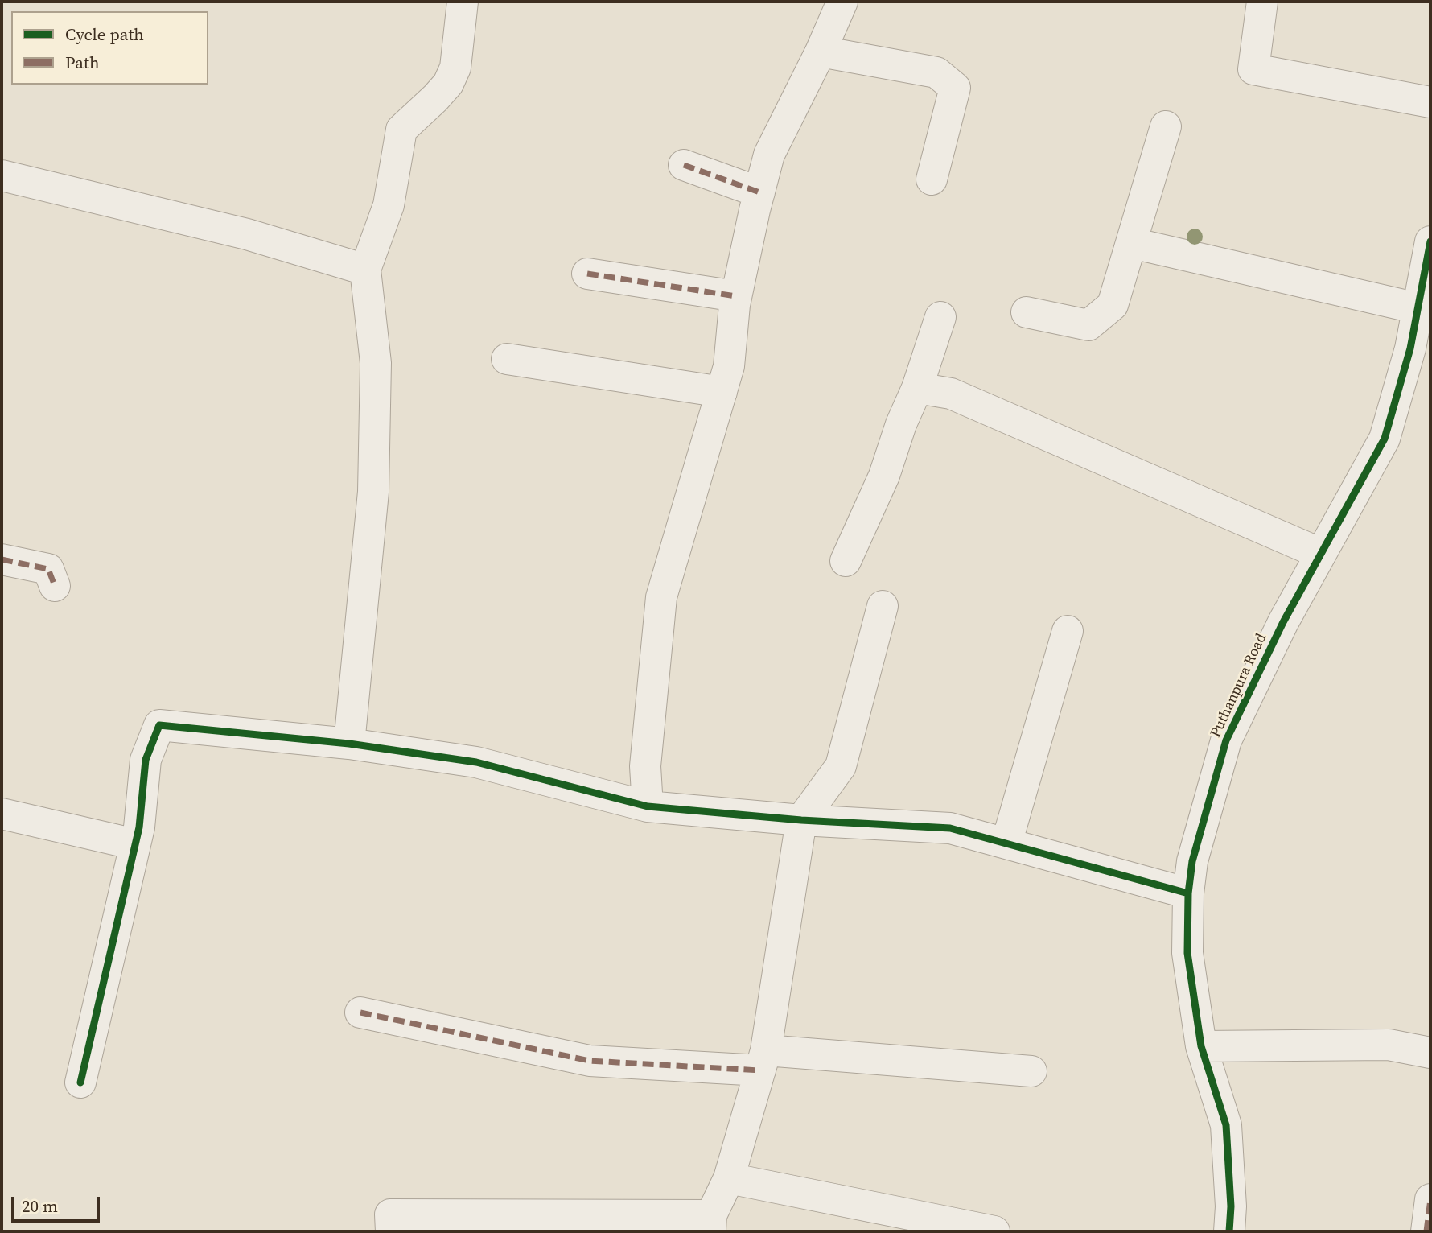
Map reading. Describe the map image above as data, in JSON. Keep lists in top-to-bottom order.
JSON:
{
  "streets": {
    "street": ["Puthanpura Road"]
  },
  "legend": ["Cycle path", "Path"],
  "scale_bar": "20 m"
}
